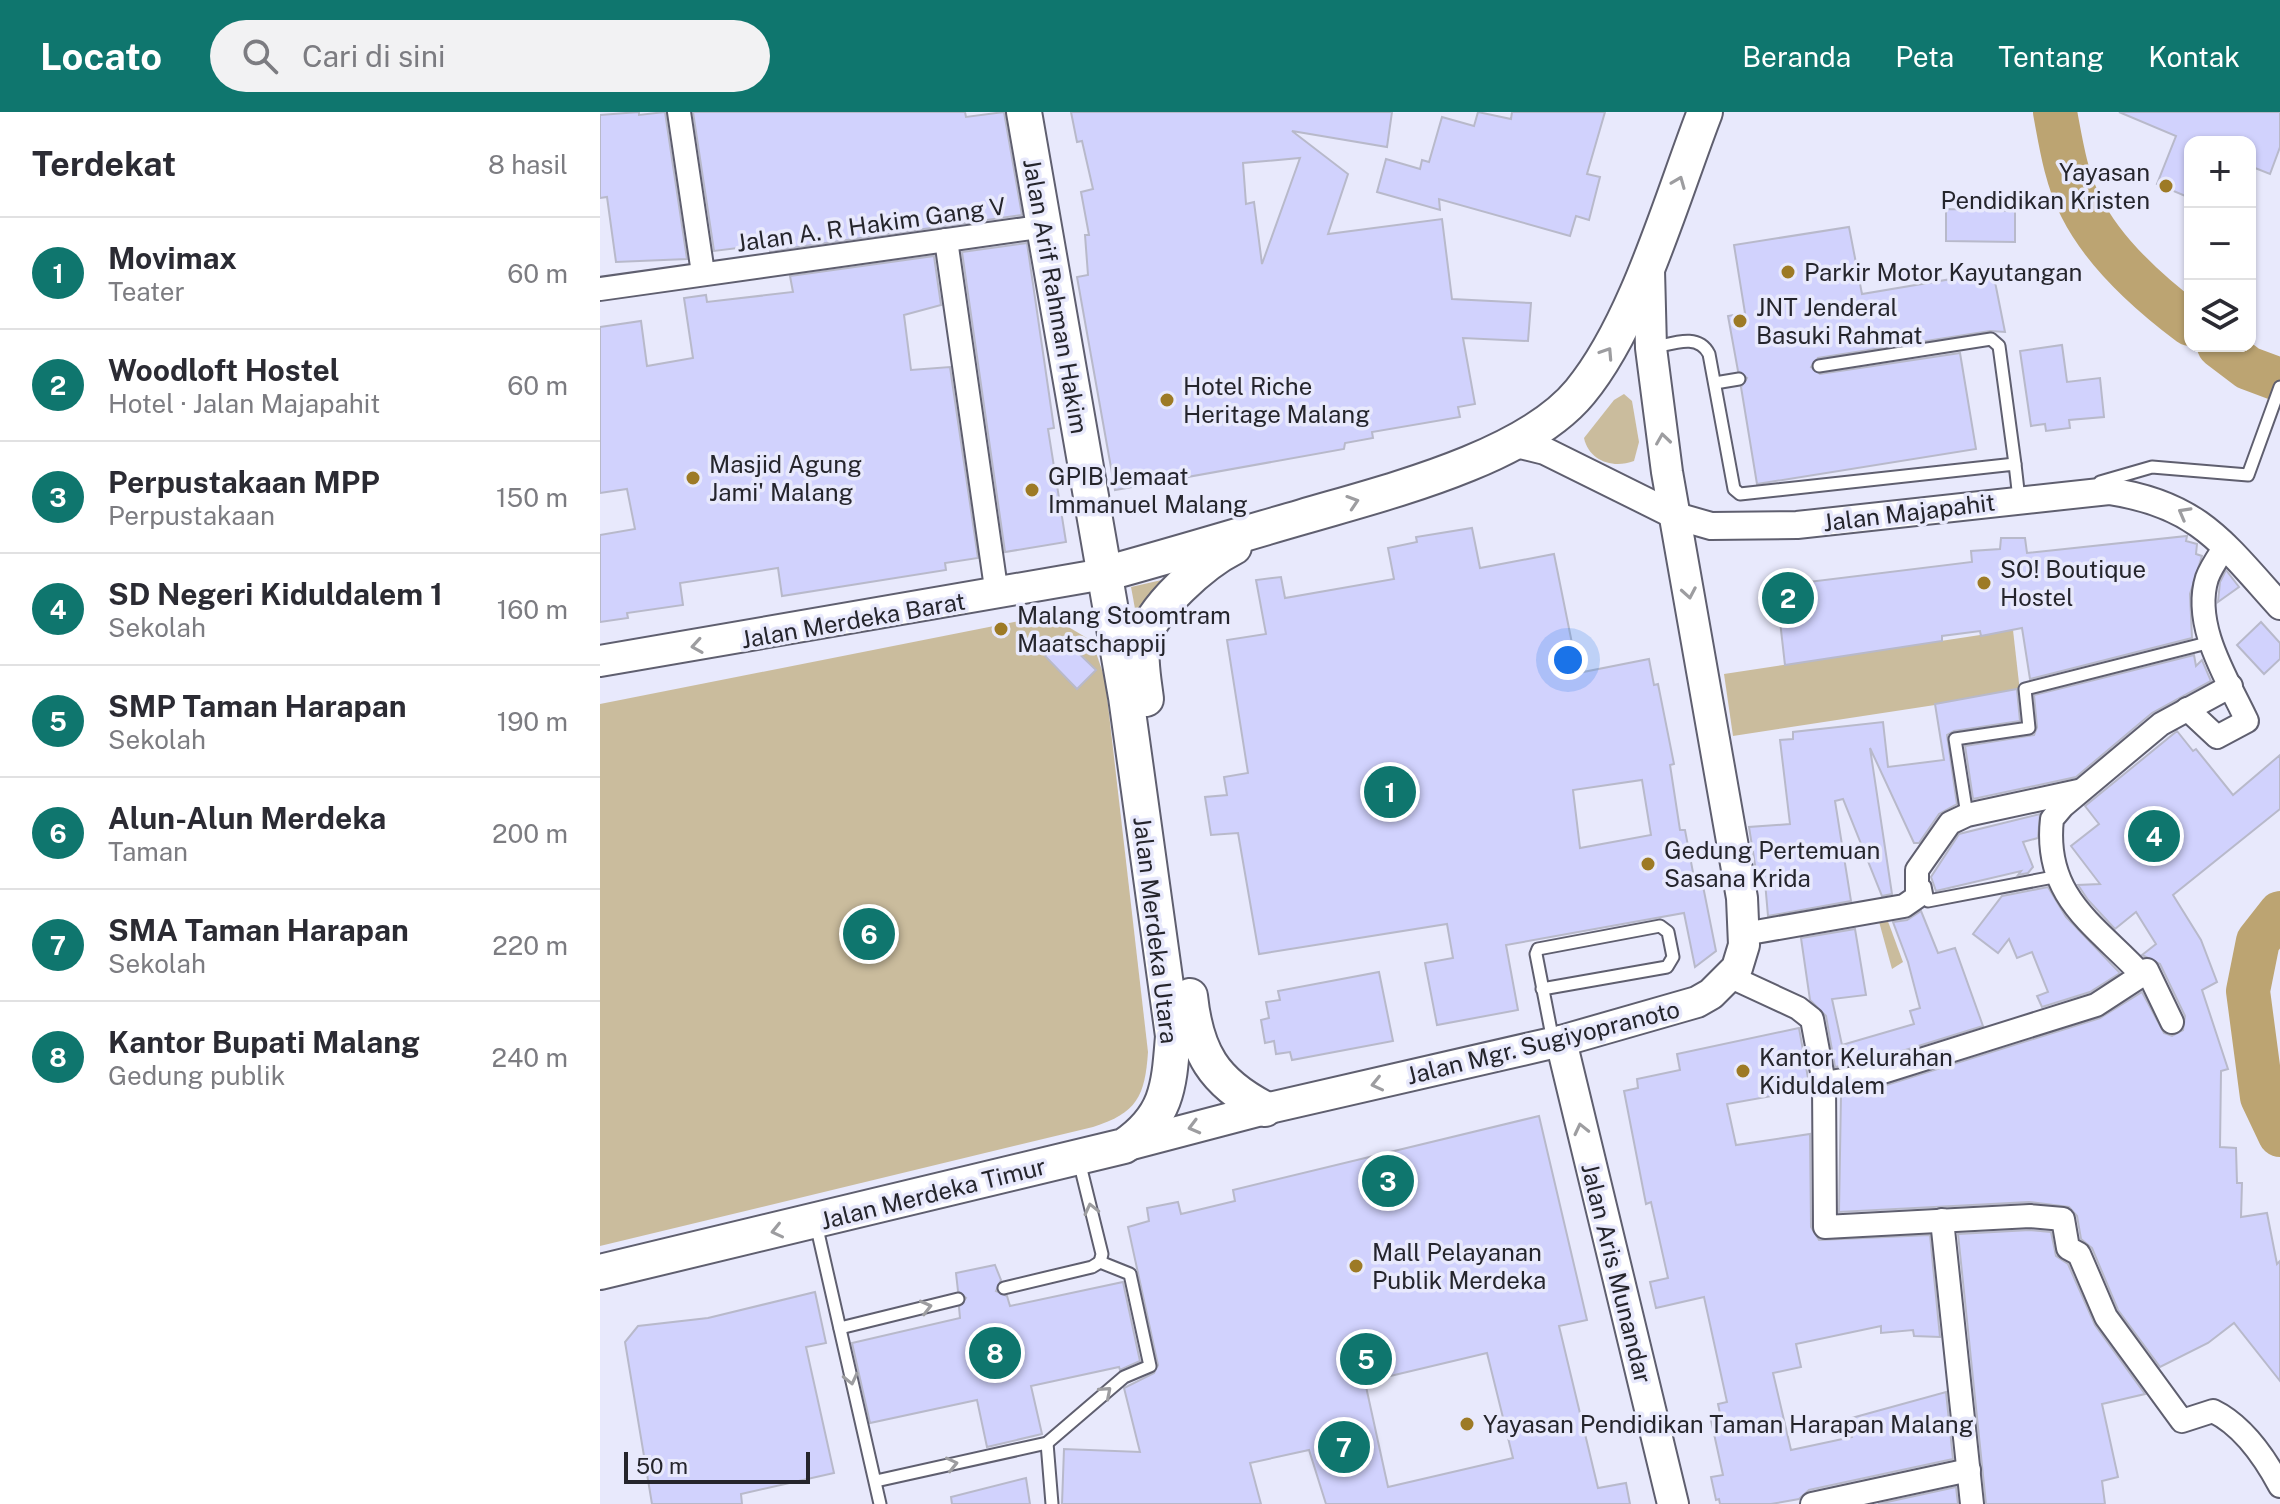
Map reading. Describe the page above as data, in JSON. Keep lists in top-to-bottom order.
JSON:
{
  "streets": {
    "main road": [
      "Jalan Arif Rahman Hakim",
      "Jalan Merdeka Barat",
      "Jalan Merdeka Utara",
      "Jalan Mgr. Sugiyopranoto",
      "Jalan Merdeka Timur",
      "Jalan Aris Munandar"
    ],
    "street": ["Jalan A. R Hakim Gang V", "Jalan Majapahit"]
  },
  "crossings": [
    ["Jalan A. R Hakim Gang V", "Jalan Arif Rahman Hakim"],
    ["Jalan Arif Rahman Hakim", "Jalan Merdeka Barat"],
    ["Jalan Arif Rahman Hakim", "Jalan Merdeka Utara"],
    ["Jalan Merdeka Utara", "Jalan Mgr. Sugiyopranoto"],
    ["Jalan Merdeka Utara", "Jalan Merdeka Timur"],
    ["Jalan Mgr. Sugiyopranoto", "Jalan Merdeka Timur"],
    ["Jalan Mgr. Sugiyopranoto", "Jalan Aris Munandar"]
  ],
  "one_way": [
    "Jalan Merdeka Barat",
    "Jalan Mgr. Sugiyopranoto",
    "Jalan Merdeka Timur",
    "Jalan Aris Munandar"
  ],
  "places": [
    "Yayasan Pendidikan Kristen",
    "Parkir Motor Kayutangan",
    "JNT Jenderal Basuki Rahmat",
    "Hotel Riche Heritage Malang",
    "Masjid Agung Jami' Malang",
    "GPIB Jemaat Immanuel Malang",
    "SO! Boutique Hostel",
    "Malang Stoomtram Maatschappij",
    "Gedung Pertemuan Sasana Krida",
    "Kantor Kelurahan Kiduldalem",
    "Mall Pelayanan Publik Merdeka",
    "Yayasan Pendidikan Taman Harapan Malang"
  ],
  "scale_bar": "50 m",
  "page": {
    "header": "Locato",
    "search": "Cari di sini",
    "nav": [
      "Beranda",
      "Peta",
      "Tentang",
      "Kontak"
    ],
    "heading": ["Terdekat", "8 hasil"],
    "map_buttons": ["+", "−"],
    "list": [
      {
        "mark": "1",
        "name": "Movimax",
        "note": "Teater",
        "value": "60 m"
      },
      {
        "mark": "2",
        "name": "Woodloft Hostel",
        "note": "Hotel · Jalan Majapahit",
        "value": "60 m"
      },
      {
        "mark": "3",
        "name": "Perpustakaan MPP",
        "note": "Perpustakaan",
        "value": "150 m"
      },
      {
        "mark": "4",
        "name": "SD Negeri Kiduldalem 1",
        "note": "Sekolah",
        "value": "160 m"
      },
      {
        "mark": "5",
        "name": "SMP Taman Harapan",
        "note": "Sekolah",
        "value": "190 m"
      },
      {
        "mark": "6",
        "name": "Alun-Alun Merdeka",
        "note": "Taman",
        "value": "200 m"
      },
      {
        "mark": "7",
        "name": "SMA Taman Harapan",
        "note": "Sekolah",
        "value": "220 m"
      },
      {
        "mark": "8",
        "name": "Kantor Bupati Malang",
        "note": "Gedung publik",
        "value": "240 m"
      }
    ],
    "pins": [
      "2",
      "1",
      "4",
      "6",
      "3",
      "8",
      "5",
      "7"
    ],
    "scale": "50 m"
  }
}
